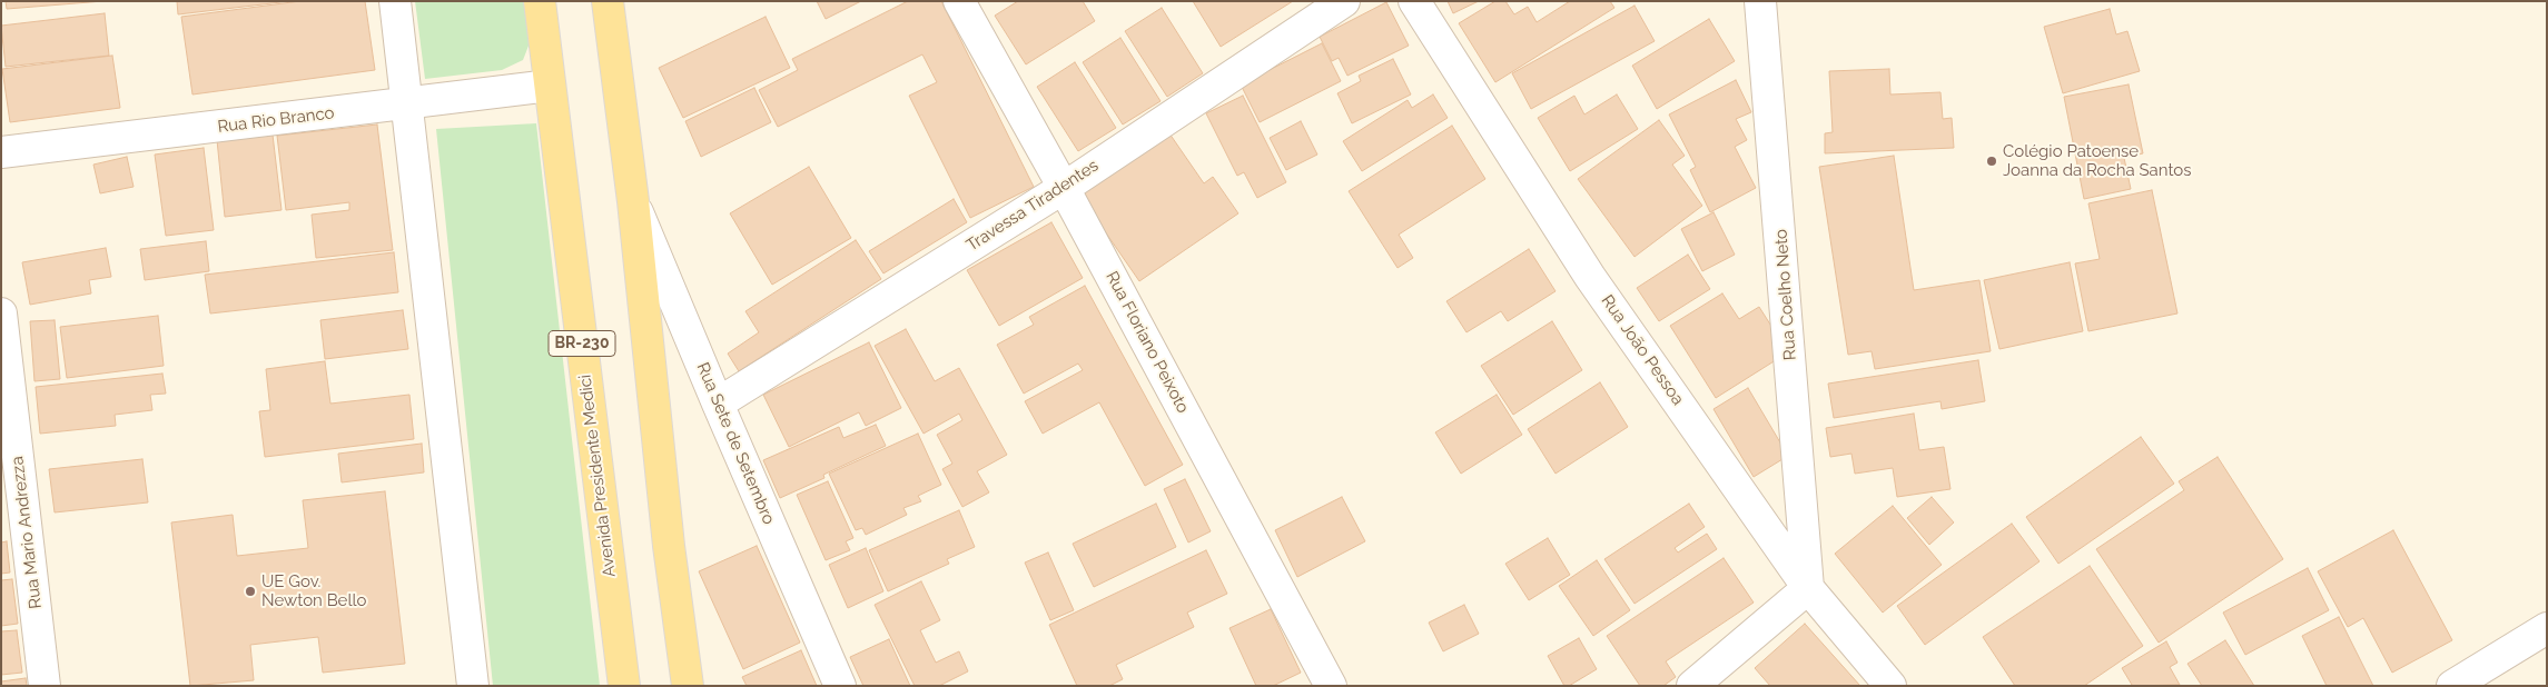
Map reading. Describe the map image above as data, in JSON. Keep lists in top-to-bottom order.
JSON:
{
  "streets": {
    "main road": ["BR-230", "Avenida Presidente Medici"],
    "street": [
      "Rua Rio Branco",
      "Travessa Tiradentes",
      "Rua Coelho Neto",
      "Rua Floriano Peixoto",
      "Rua João Pessoa",
      "Rua Sete de Setembro",
      "Rua Mario Andrezza"
    ]
  },
  "crossings": [
    ["Rua Rio Branco", "Avenida Presidente Medici"],
    ["Travessa Tiradentes", "Rua Floriano Peixoto"],
    ["Travessa Tiradentes", "Rua Sete de Setembro"],
    ["Rua Coelho Neto", "Rua João Pessoa"]
  ],
  "places": ["Colégio Patoense Joanna da Rocha Santos", "UE Gov. Newton Bello"]
}
